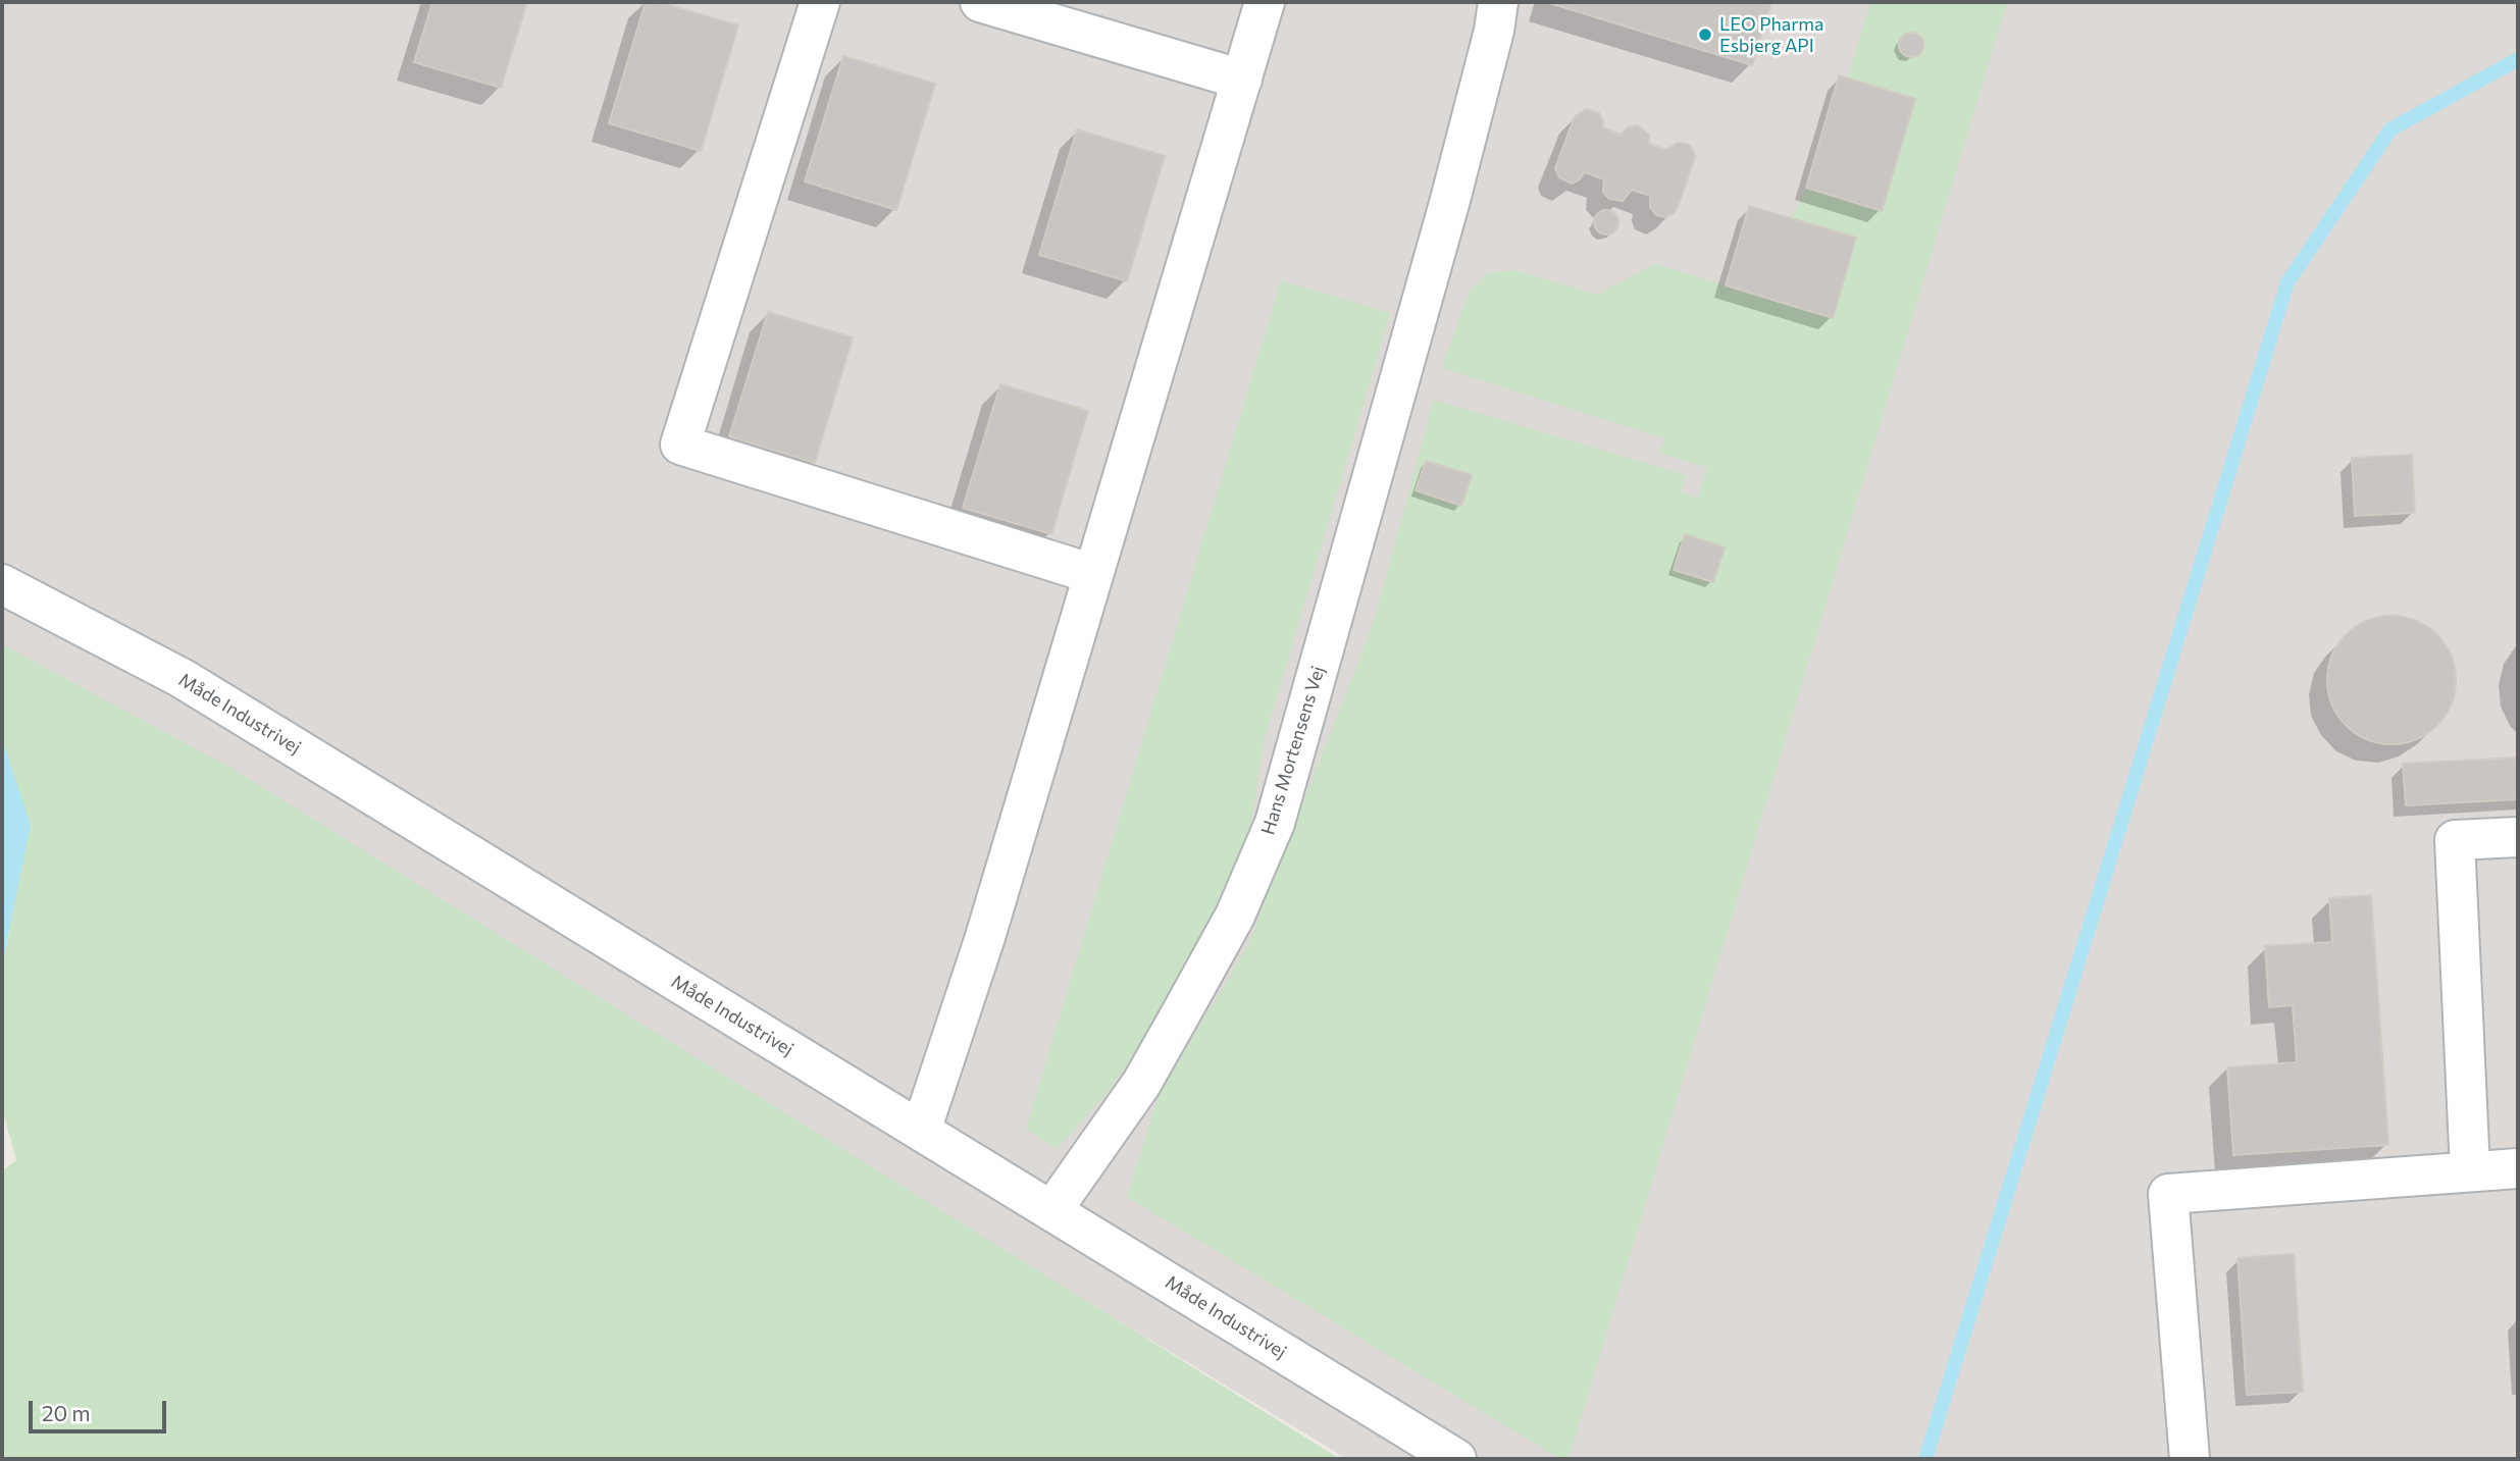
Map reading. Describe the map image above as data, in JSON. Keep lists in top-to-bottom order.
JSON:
{
  "streets": {
    "street": ["Måde Industrivej", "Hans Mortensens Vej"]
  },
  "crossings": [
    ["Måde Industrivej", "Hans Mortensens Vej"]
  ],
  "places": ["LEO Pharma Esbjerg API"],
  "scale_bar": "20 m"
}
